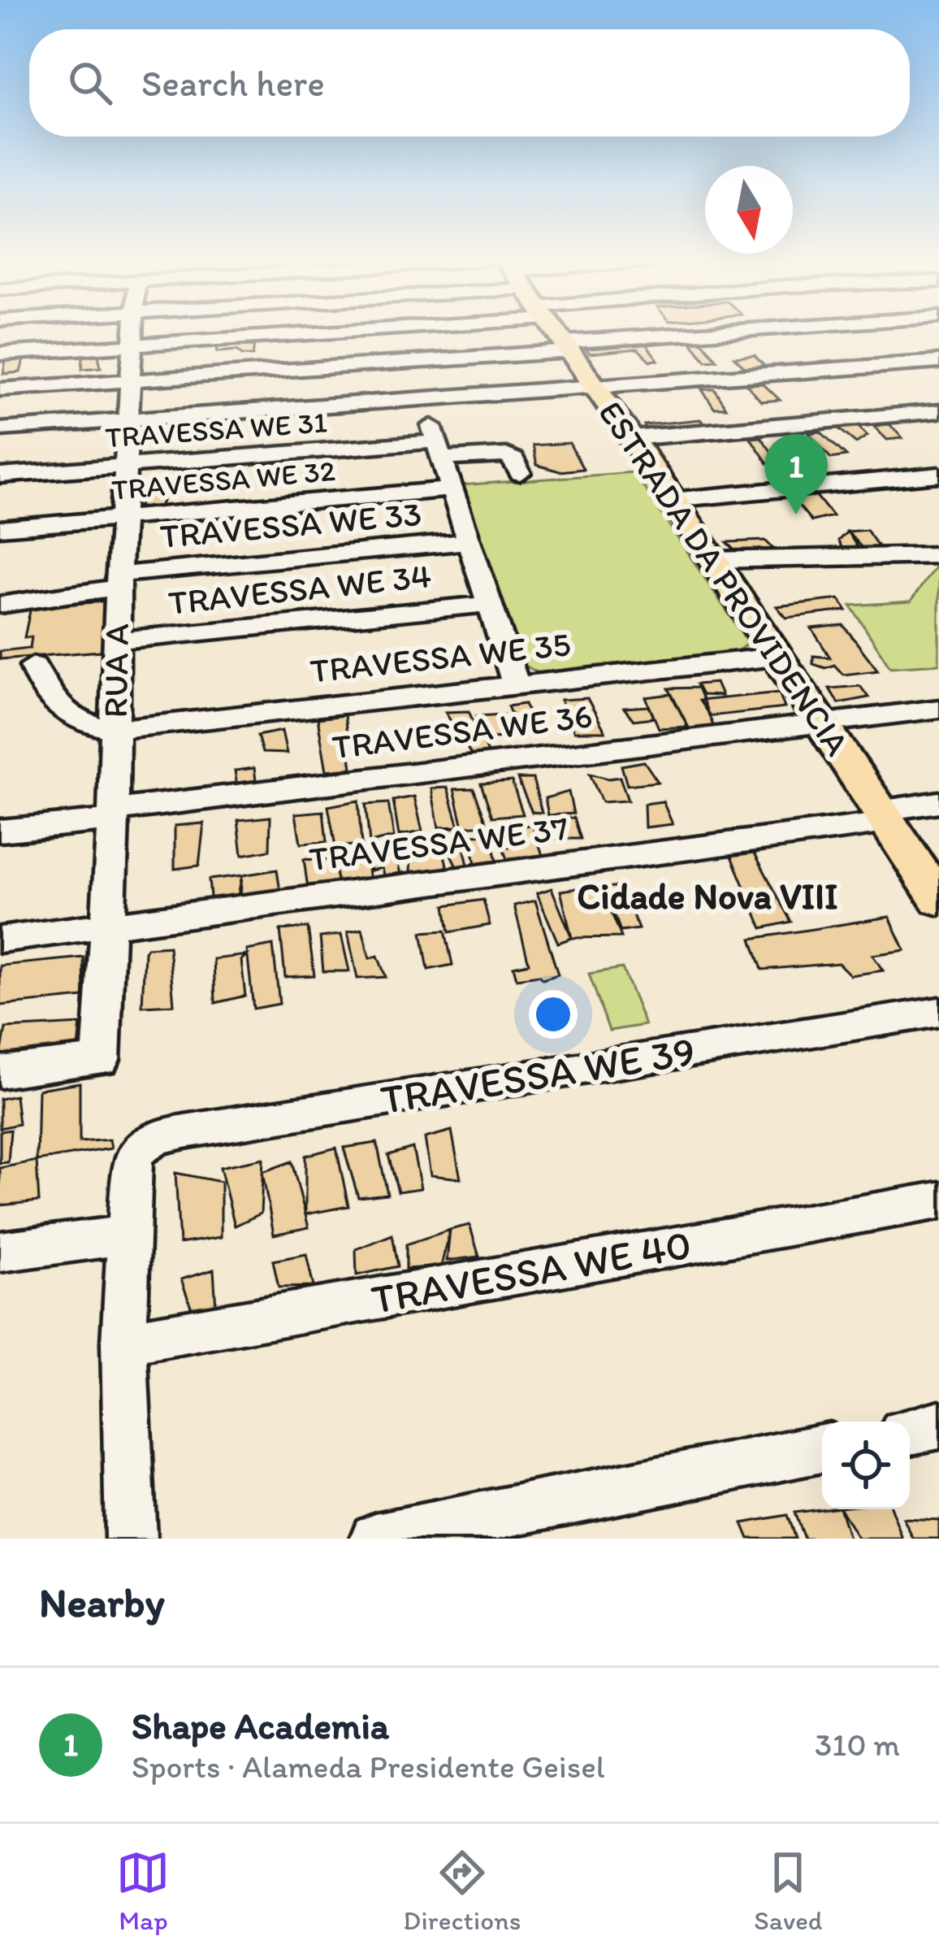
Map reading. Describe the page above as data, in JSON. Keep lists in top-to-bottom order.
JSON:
{
  "streets": {
    "main road": ["ESTRADA DA PROVIDENCIA"],
    "street": [
      "TRAVESSA WE 31",
      "TRAVESSA WE 32",
      "TRAVESSA WE 33",
      "TRAVESSA WE 34",
      "TRAVESSA WE 35",
      "RUA A",
      "TRAVESSA WE 36",
      "TRAVESSA WE 37",
      "TRAVESSA WE 39",
      "TRAVESSA WE 40"
    ]
  },
  "crossings": [
    ["TRAVESSA WE 31", "RUA A"],
    ["TRAVESSA WE 32", "RUA A"],
    ["TRAVESSA WE 33", "RUA A"],
    ["ESTRADA DA PROVIDENCIA", "TRAVESSA WE 35"],
    ["ESTRADA DA PROVIDENCIA", "TRAVESSA WE 36"],
    ["ESTRADA DA PROVIDENCIA", "TRAVESSA WE 37"],
    ["TRAVESSA WE 34", "RUA A"],
    ["TRAVESSA WE 35", "RUA A"],
    ["RUA A", "TRAVESSA WE 36"],
    ["RUA A", "TRAVESSA WE 37"]
  ],
  "districts": ["Cidade Nova VIII"],
  "north": "bottom",
  "page": {
    "search": "Search here",
    "pins": "1",
    "heading": "Nearby",
    "list": [
      {
        "mark": "1",
        "name": "Shape Academia",
        "note": "Sports · Alameda Presidente Geisel",
        "value": "310 m"
      }
    ],
    "nav": ["Map", "Directions", "Saved"]
  }
}
